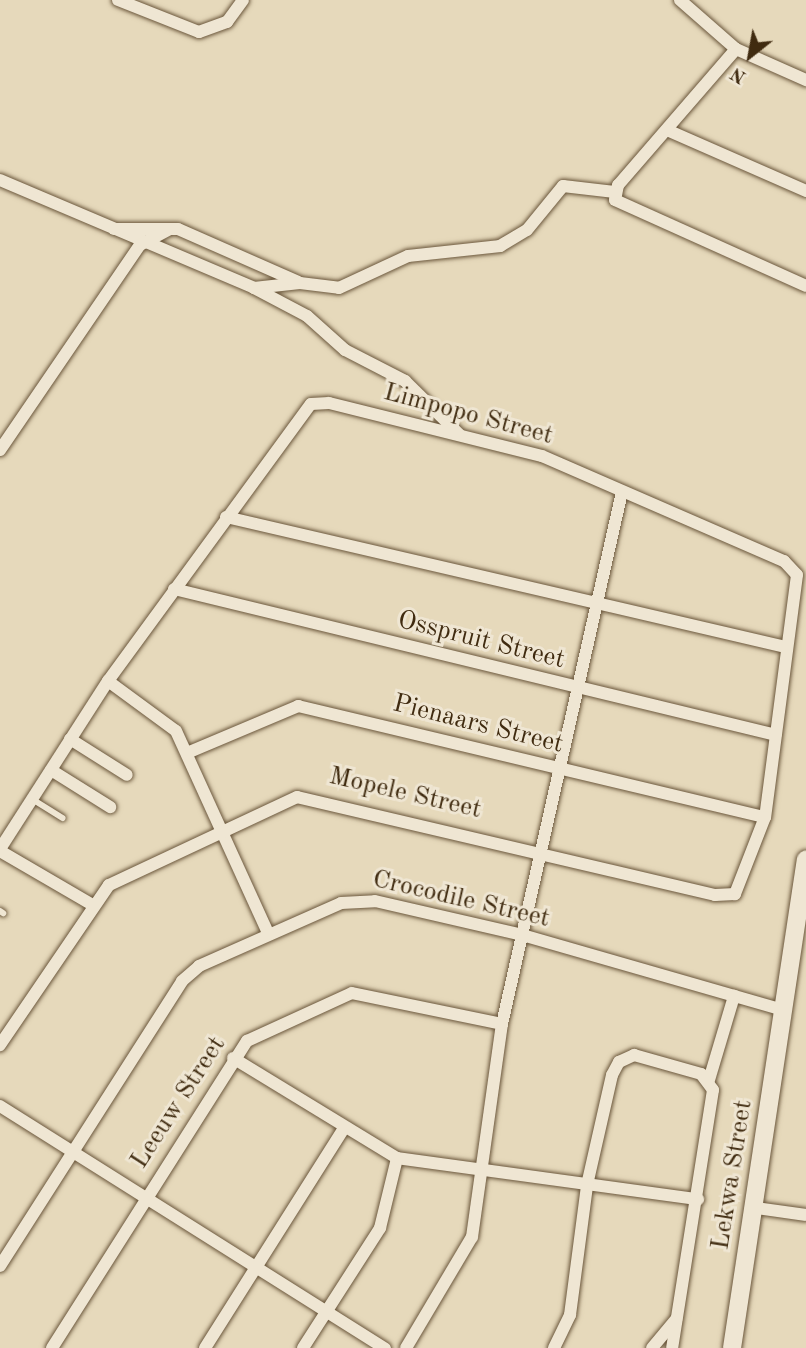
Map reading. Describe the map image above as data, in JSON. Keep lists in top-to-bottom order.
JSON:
{
  "streets": {
    "street": [
      "Limpopo Street",
      "Osspruit Street",
      "Pienaars Street",
      "Mopele Street",
      "Crocodile Street",
      "Leeuw Street",
      "Lekwa Street"
    ]
  },
  "crossings": [
    ["Limpopo Street", "Osspruit Street"],
    ["Limpopo Street", "Pienaars Street"],
    ["Limpopo Street", "Mopele Street"],
    ["Crocodile Street", "Lekwa Street"]
  ],
  "north": "bottom left"
}
